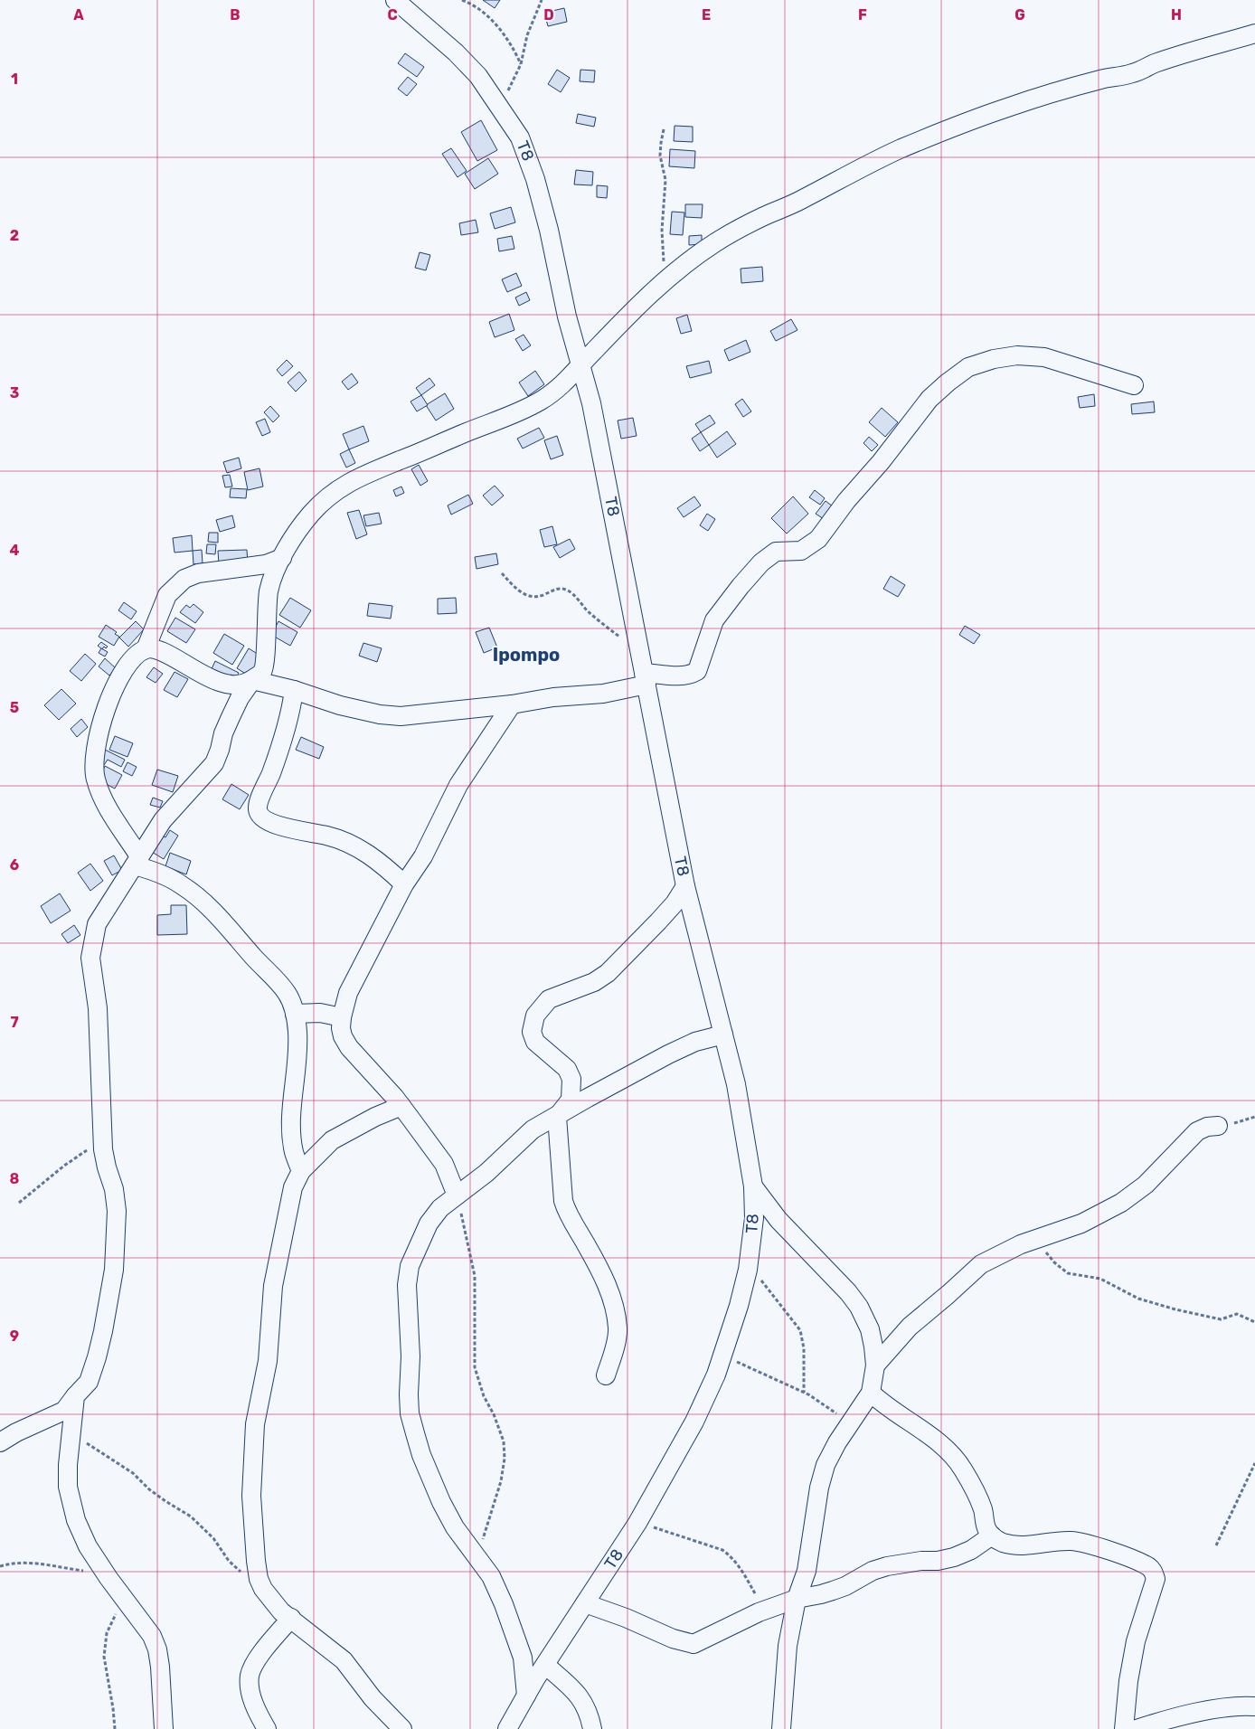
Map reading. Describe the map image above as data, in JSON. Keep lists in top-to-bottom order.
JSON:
{
  "streets": {
    "street": ["T8"]
  },
  "districts": ["Ipompo"],
  "grid": {
    "columns": [
      "A",
      "B",
      "C",
      "D",
      "E",
      "F",
      "G",
      "H"
    ],
    "rows": [
      "1",
      "2",
      "3",
      "4",
      "5",
      "6",
      "7",
      "8",
      "9"
    ]
  }
}
